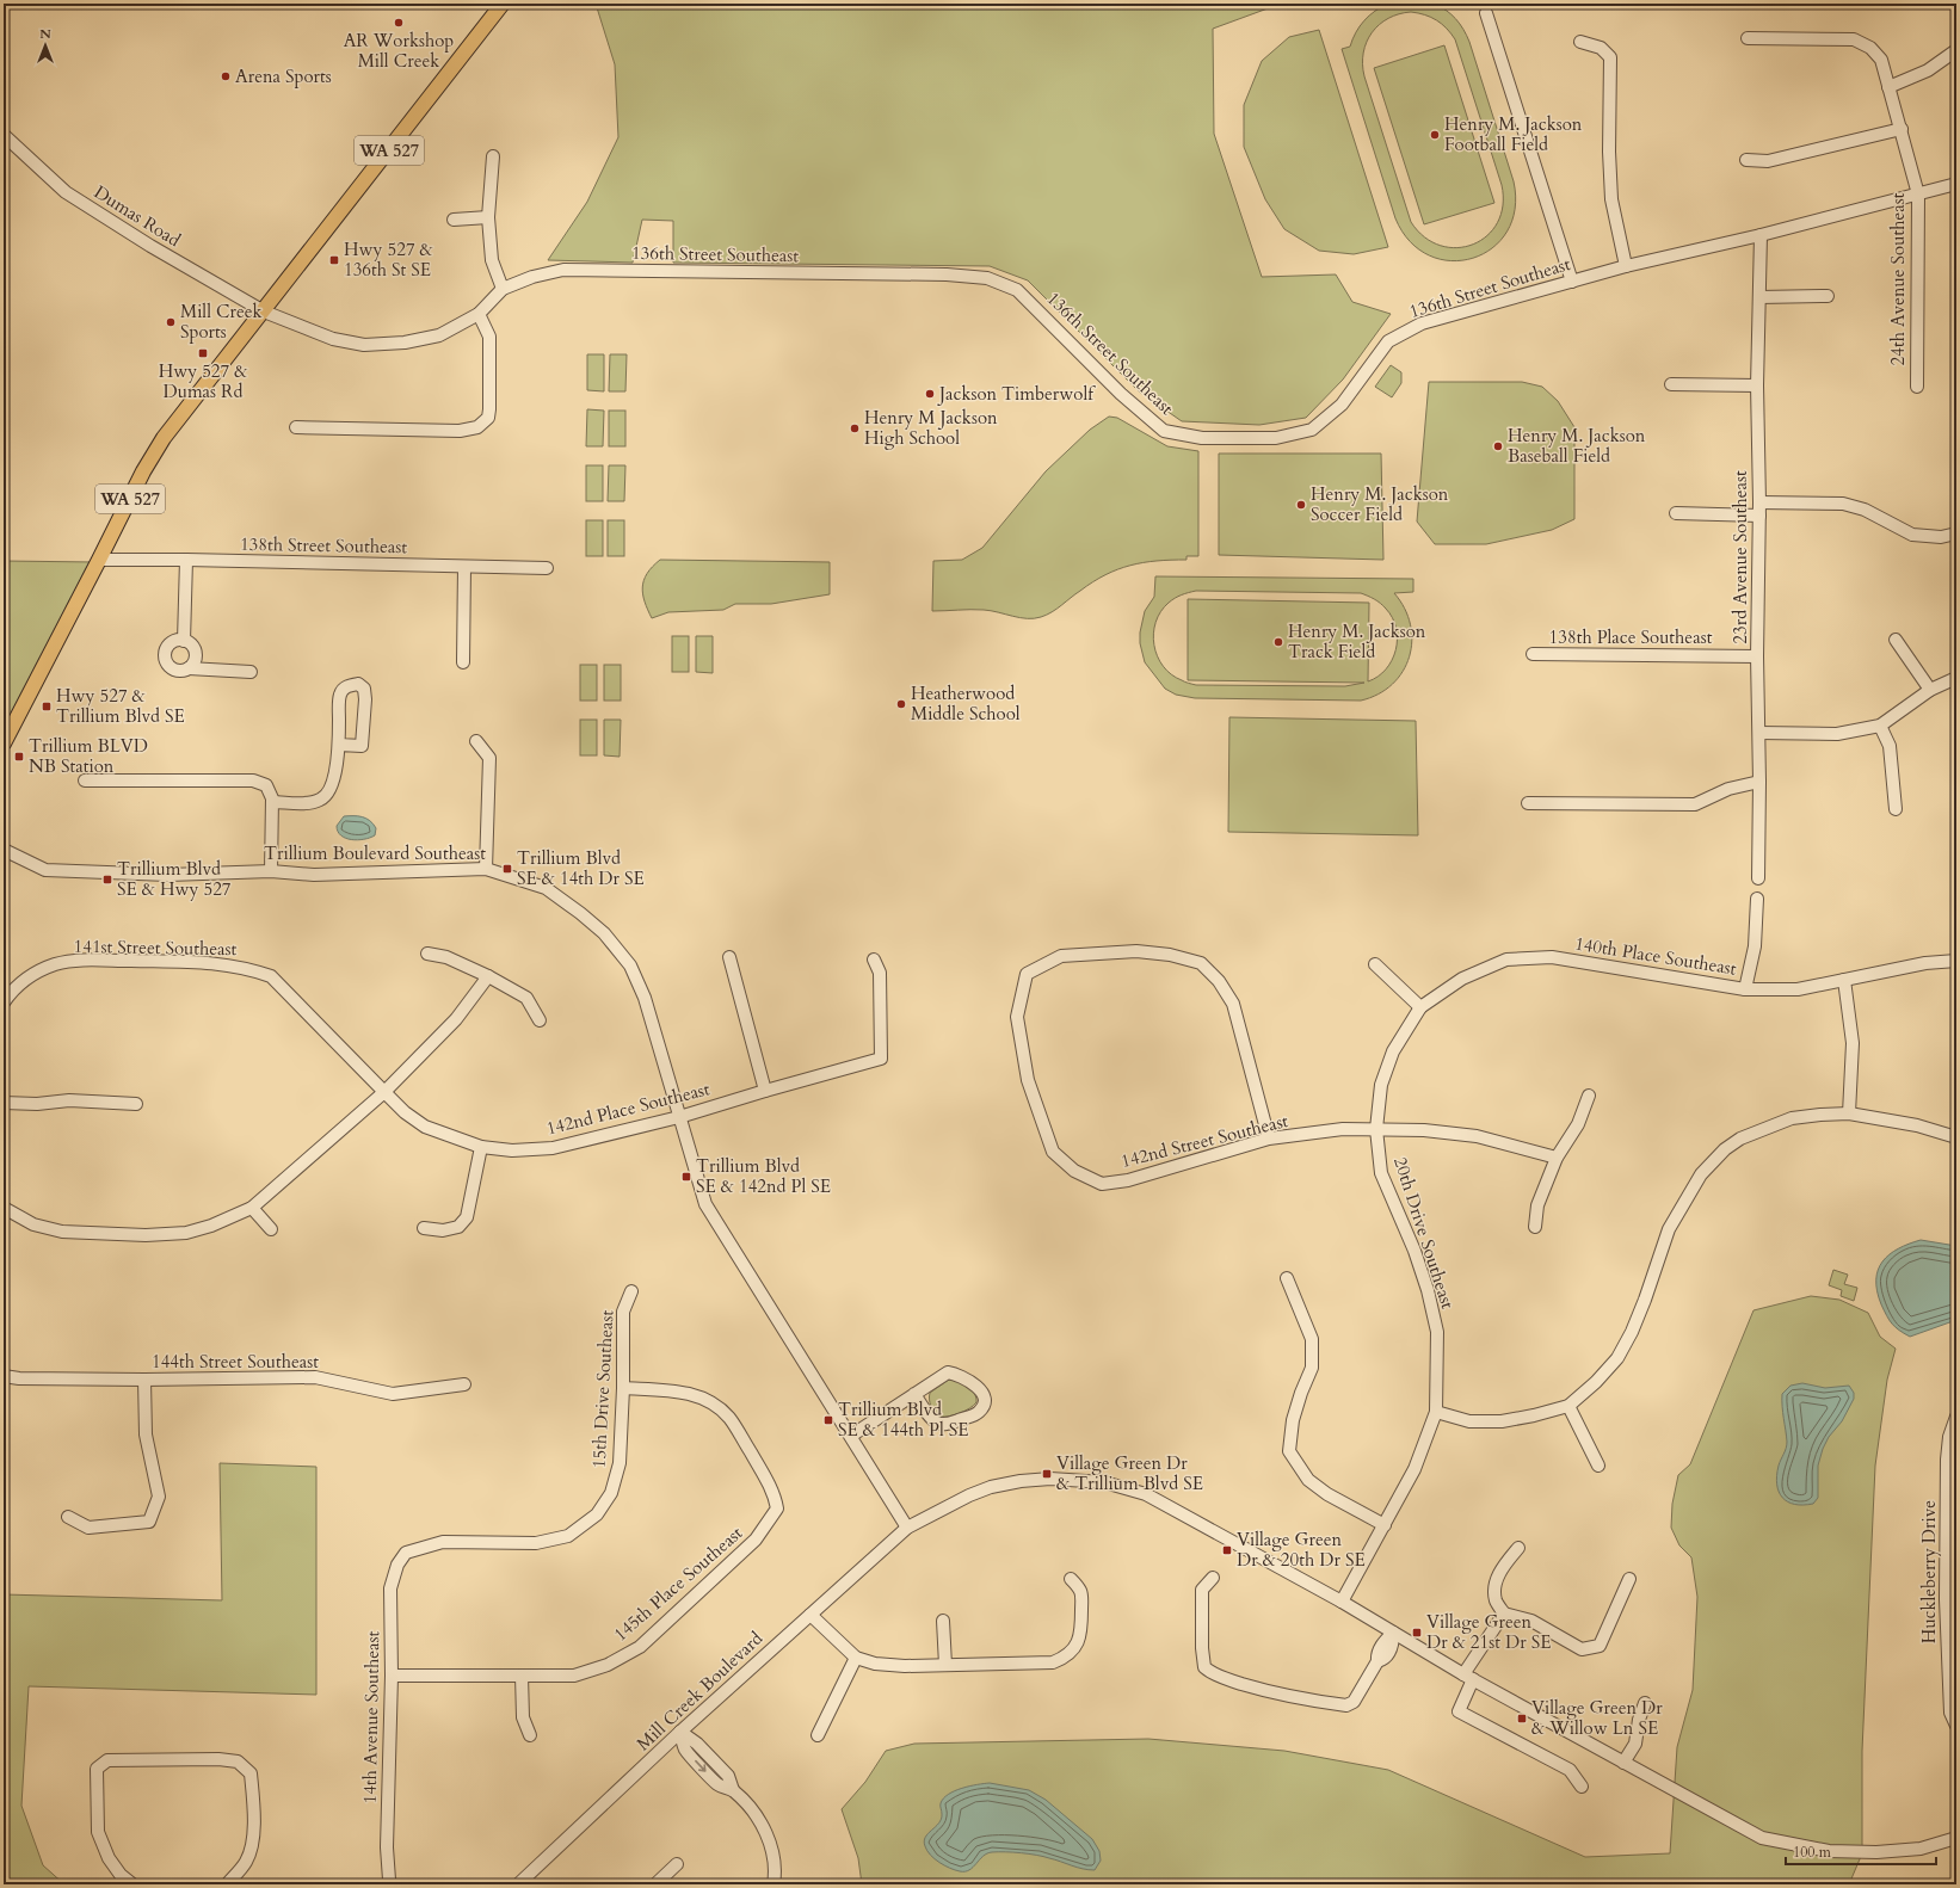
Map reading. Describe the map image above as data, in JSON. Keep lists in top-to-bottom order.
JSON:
{
  "streets": {
    "main road": ["WA 527"],
    "street": [
      "Dumas Road",
      "136th Street Southeast",
      "24th Avenue Southeast",
      "138th Street Southeast",
      "23rd Avenue Southeast",
      "138th Place Southeast",
      "Trillium Boulevard Southeast",
      "141st Street Southeast",
      "140th Place Southeast",
      "142nd Place Southeast",
      "142nd Street Southeast",
      "20th Drive Southeast",
      "144th Street Southeast",
      "15th Drive Southeast",
      "Huckleberry Drive",
      "145th Place Southeast",
      "Mill Creek Boulevard",
      "14th Avenue Southeast"
    ]
  },
  "crossings": [
    ["WA 527", "Dumas Road"],
    ["WA 527", "136th Street Southeast"],
    ["WA 527", "138th Street Southeast"],
    ["Dumas Road", "136th Street Southeast"],
    ["136th Street Southeast", "24th Avenue Southeast"],
    ["136th Street Southeast", "23rd Avenue Southeast"],
    ["23rd Avenue Southeast", "138th Place Southeast"],
    ["Trillium Boulevard Southeast", "142nd Place Southeast"],
    ["Trillium Boulevard Southeast", "Mill Creek Boulevard"],
    ["141st Street Southeast", "142nd Place Southeast"],
    ["140th Place Southeast", "20th Drive Southeast"],
    ["142nd Street Southeast", "20th Drive Southeast"],
    ["20th Drive Southeast", "Mill Creek Boulevard"],
    ["15th Drive Southeast", "145th Place Southeast"],
    ["15th Drive Southeast", "14th Avenue Southeast"],
    ["145th Place Southeast", "14th Avenue Southeast"]
  ],
  "places": {
    "other": [
      "AR Workshop Mill Creek",
      "Arena Sports",
      "Henry M. Jackson Football Field",
      "Mill Creek Sports",
      "Jackson Timberwolf",
      "Henry M Jackson High School",
      "Henry M. Jackson Baseball Field",
      "Henry M. Jackson Soccer Field",
      "Henry M. Jackson Track Field",
      "Heatherwood Middle School"
    ],
    "transit": [
      "Hwy 527 & 136th St SE",
      "Hwy 527 & Dumas Rd",
      "Hwy 527 & Trillium Blvd SE",
      "Trillium BLVD NB Station",
      "Trillium Blvd SE & 14th Dr SE",
      "Trillium Blvd SE & Hwy 527",
      "Trillium Blvd SE & 142nd Pl SE",
      "Trillium Blvd SE & 144th Pl SE",
      "Village Green Dr & Trillium Blvd SE",
      "Village Green Dr & 20th Dr SE",
      "Village Green Dr & 21st Dr SE",
      "Village Green Dr & Willow Ln SE"
    ]
  },
  "scale_bar": "100 m",
  "north": "top"
}
